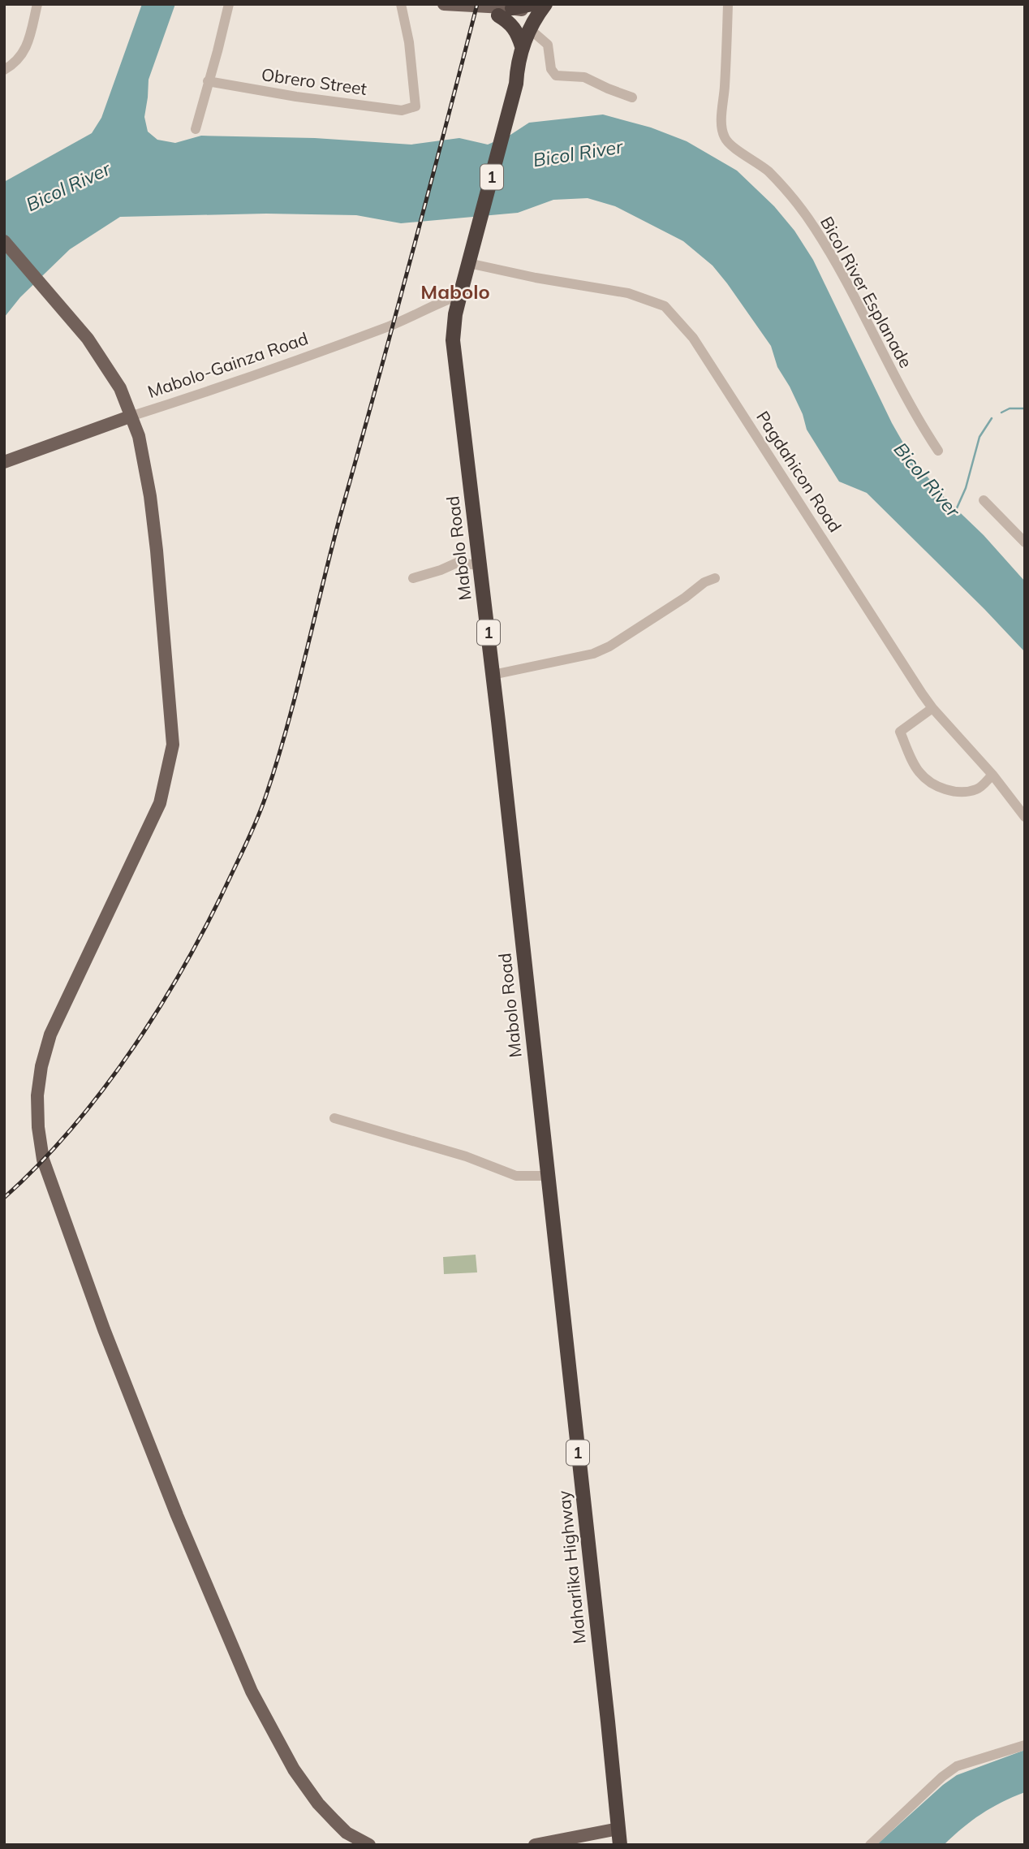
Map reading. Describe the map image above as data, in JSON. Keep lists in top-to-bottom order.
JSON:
{
  "streets": {
    "highway": ["1", "Mabolo Road", "Maharlika Highway"],
    "main road": ["Mabolo-Gainza Road"],
    "street": ["Obrero Street", "Bicol River Esplanade", "Pagdahicon Road"]
  },
  "crossings": [
    ["1", "Mabolo Road"],
    ["Mabolo-Gainza Road", "Mabolo Road"],
    ["Pagdahicon Road", "Mabolo Road"],
    ["Mabolo Road", "Maharlika Highway"]
  ],
  "districts": ["Mabolo"],
  "water": ["Bicol River"]
}
